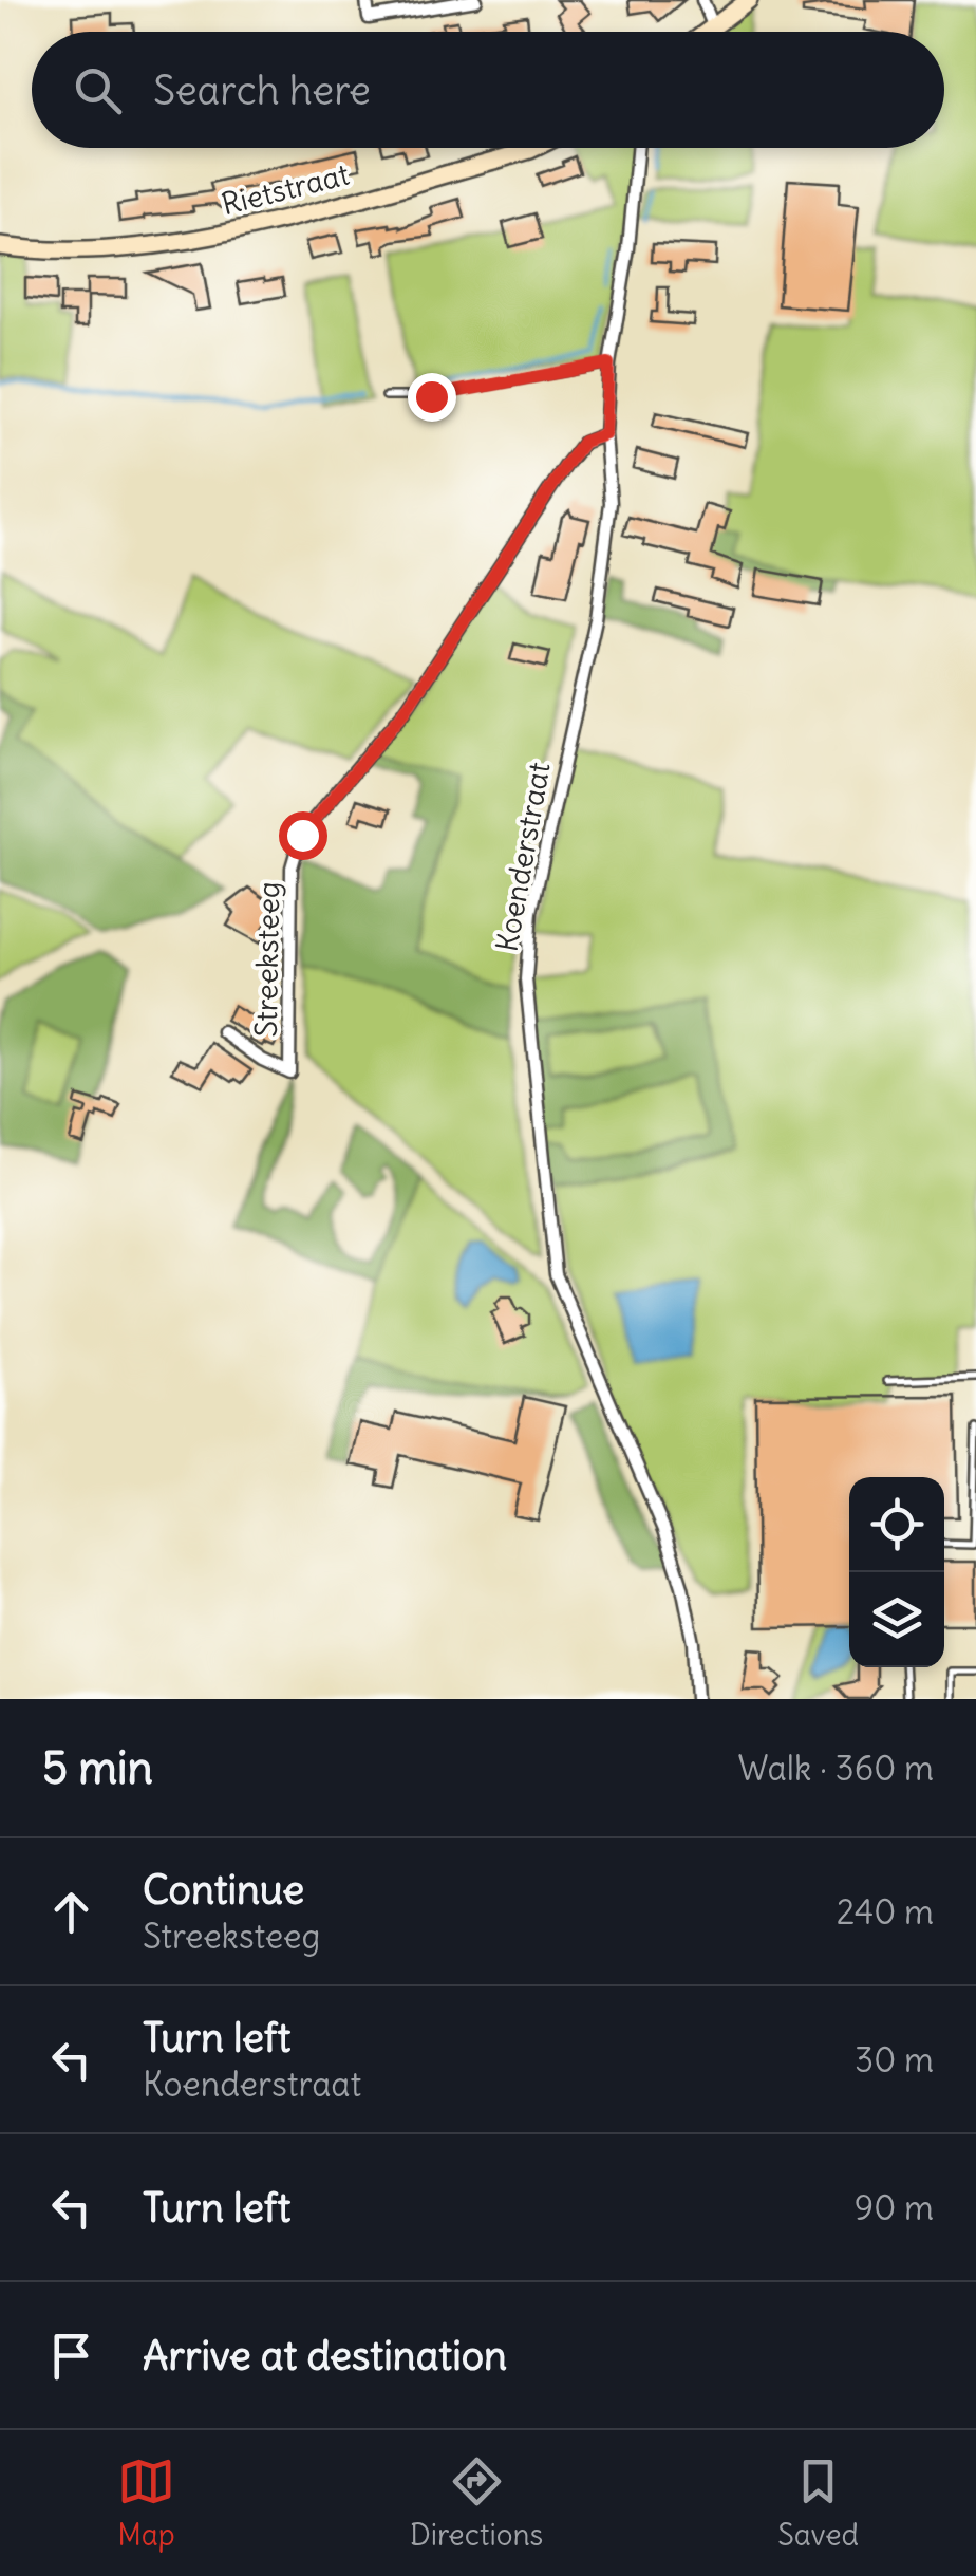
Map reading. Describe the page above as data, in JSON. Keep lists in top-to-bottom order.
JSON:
{
  "streets": {
    "street": ["Rietstraat", "Koenderstraat", "Streeksteeg"]
  },
  "crossings": [
    ["Koenderstraat", "Streeksteeg"]
  ],
  "page": {
    "search": "Search here",
    "heading": ["5 min", "Walk · 360 m"],
    "list": [
      ["Continue", "Streeksteeg", "240 m"],
      ["Turn left", "Koenderstraat", "30 m"],
      ["Turn left", "90 m"],
      "Arrive at destination"
    ],
    "nav": ["Map", "Directions", "Saved"]
  }
}
